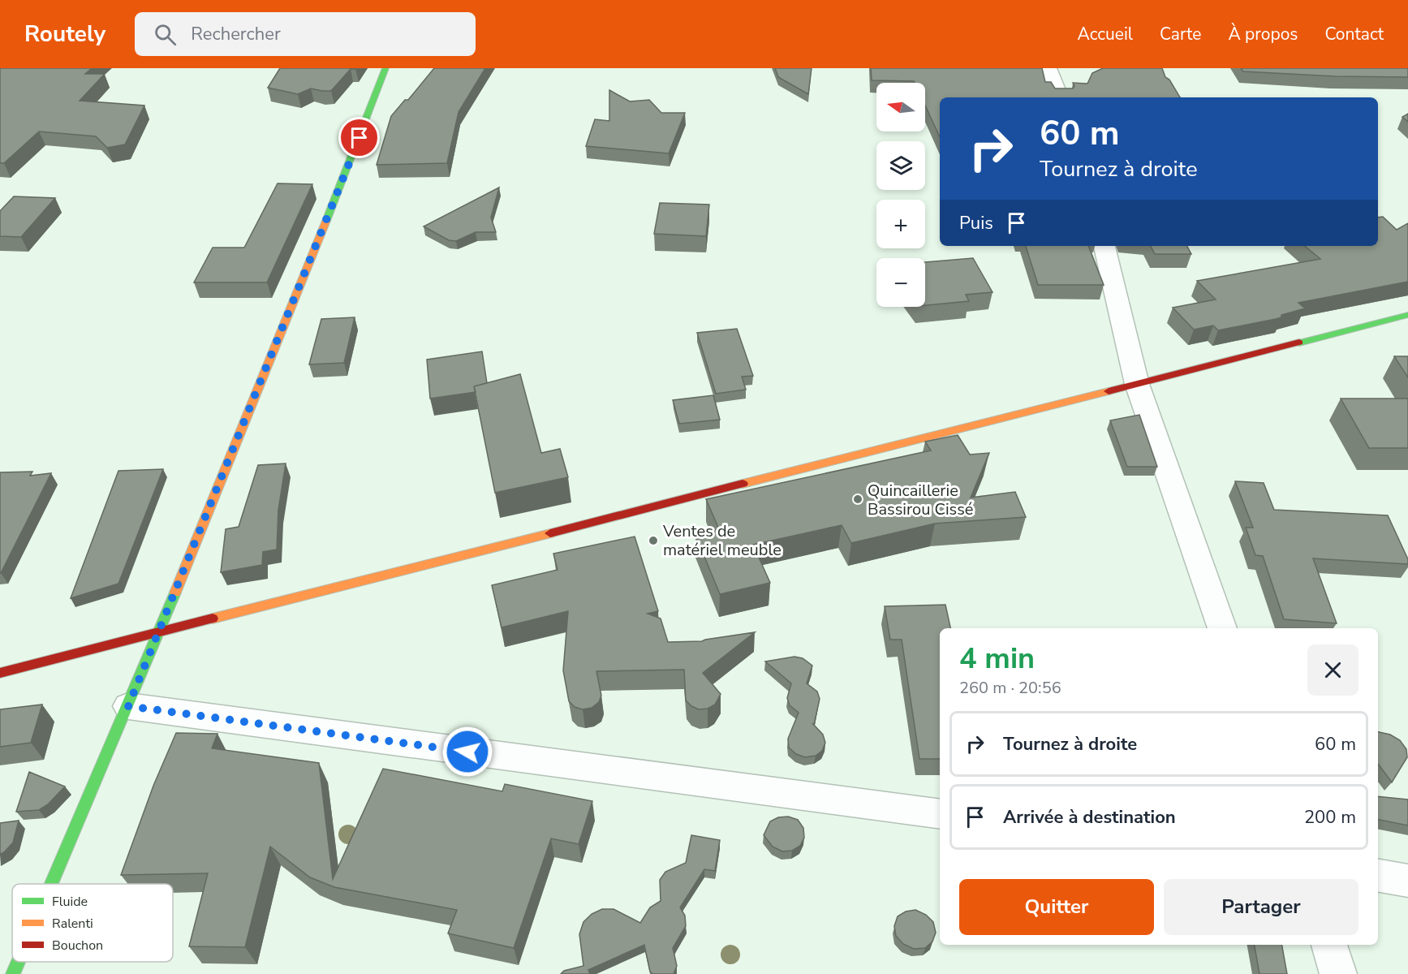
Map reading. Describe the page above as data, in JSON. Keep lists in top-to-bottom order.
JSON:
{
  "places": ["Quincaillerie Bassirou Cissé", "Ventes de matériel meuble"],
  "legend": ["Fluide", "Ralenti", "Bouchon"],
  "north": "left",
  "page": {
    "header": "Routely",
    "search": "Rechercher",
    "nav": [
      "Accueil",
      "Carte",
      "À propos",
      "Contact"
    ],
    "map_buttons": ["+", "−"],
    "turn": ["60 m", "Tournez à droite"],
    "then": "Puis",
    "heading": ["4 min", "260 m · 20:56"],
    "list": [
      {
        "name": "Tournez à droite",
        "value": "60 m"
      },
      {
        "name": "Arrivée à destination",
        "value": "200 m"
      }
    ],
    "buttons": ["Quitter", "Partager"]
  }
}
